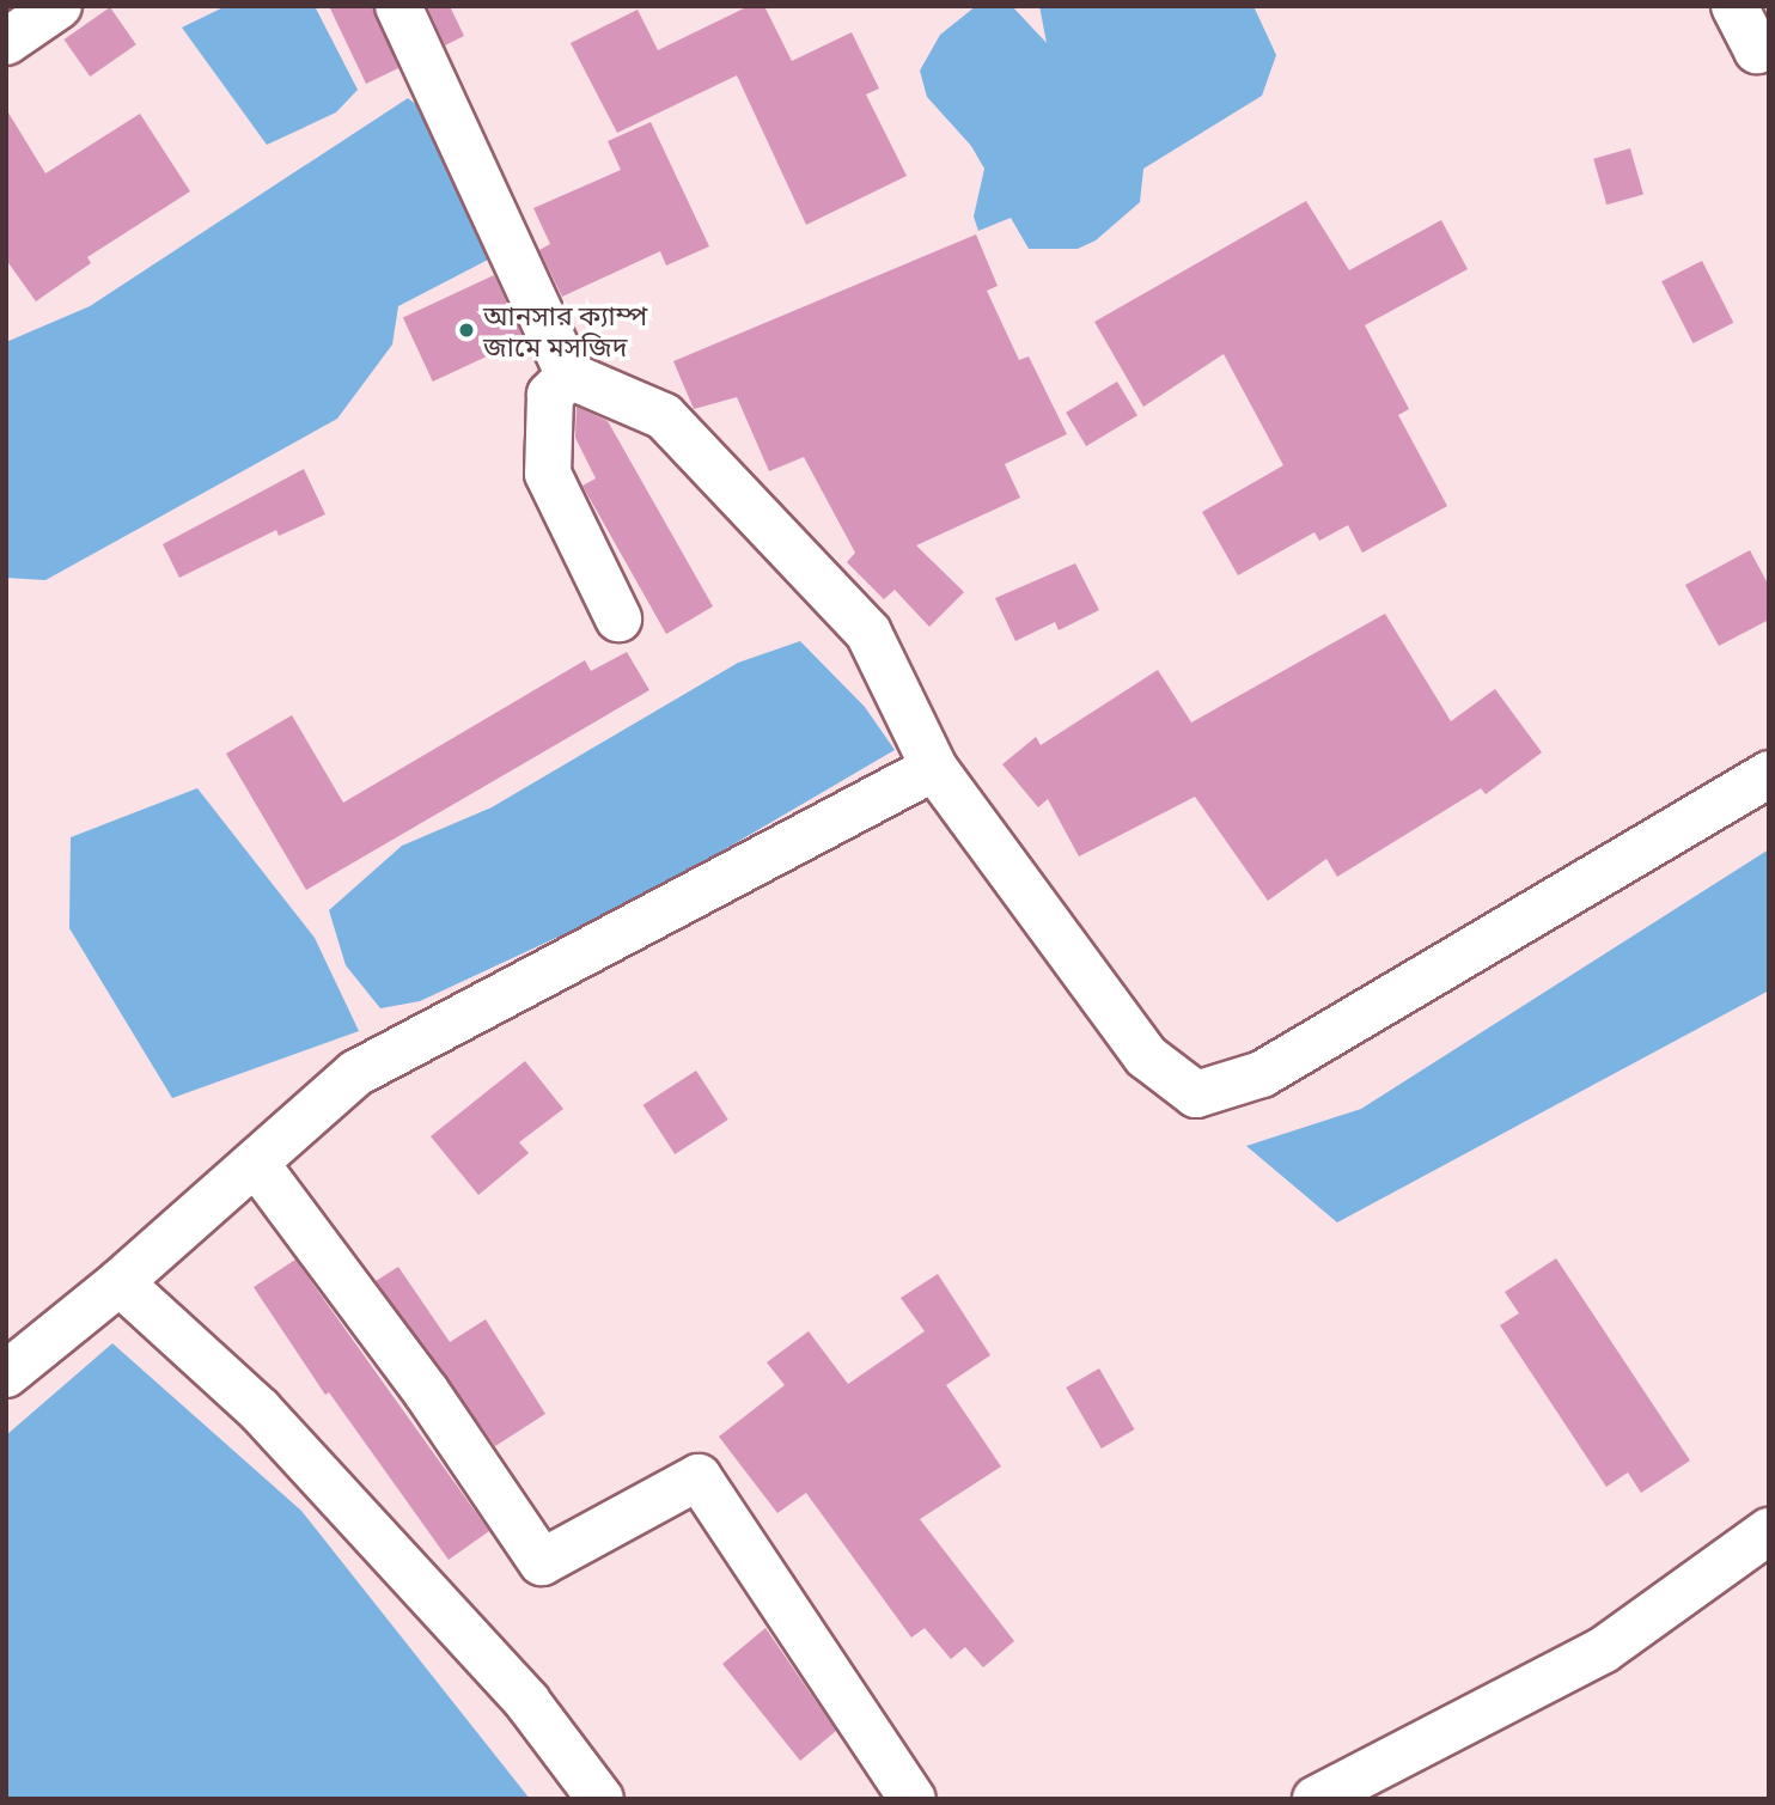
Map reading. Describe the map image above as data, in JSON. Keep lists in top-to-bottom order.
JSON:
{
  "places": ["আনসার ক্যাম্প জামে মসজিদ"]
}
